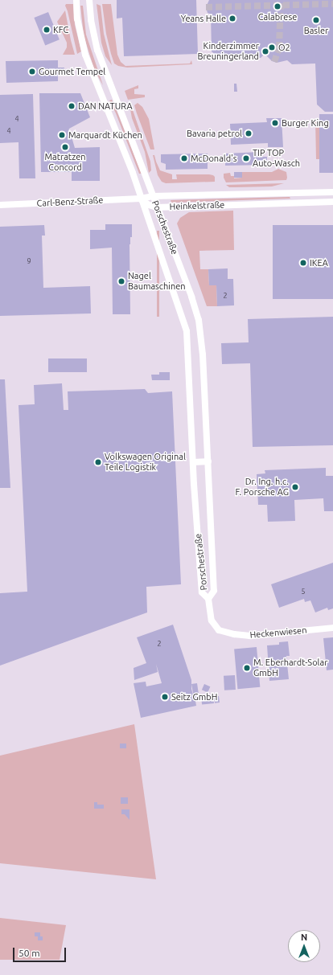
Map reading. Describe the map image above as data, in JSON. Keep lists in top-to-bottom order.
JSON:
{
  "streets": {
    "street": [
      "Carl-Benz-Straße",
      "Heinkelstraße",
      "Porschestraße",
      "Heckenwiesen"
    ]
  },
  "crossings": [
    ["Carl-Benz-Straße", "Heinkelstraße"],
    ["Carl-Benz-Straße", "Porschestraße"],
    ["Heinkelstraße", "Porschestraße"],
    ["Porschestraße", "Heckenwiesen"]
  ],
  "places": [
    "Calabrese",
    "Yeans Halle",
    "Basler",
    "KFC",
    "O2",
    "Kinderzimmer Breuningerland",
    "Gourmet Tempel",
    "DAN NATURA",
    "Burger King",
    "Bavaria petrol",
    "Marquardt Küchen",
    "Matratzen Concord",
    "McDonald's",
    "TIP TOP Auto-Wasch",
    "IKEA",
    "Nagel Baumaschinen",
    "Volkswagen Original Teile Logistik",
    "Dr. Ing. h.c. F. Porsche AG",
    "M. Eberhardt-Solar GmbH",
    "Seitz GmbH"
  ],
  "house_numbers": [
    "4",
    "4",
    "9",
    "2",
    "5",
    "2"
  ],
  "scale_bar": "50 m",
  "north": "top"
}
